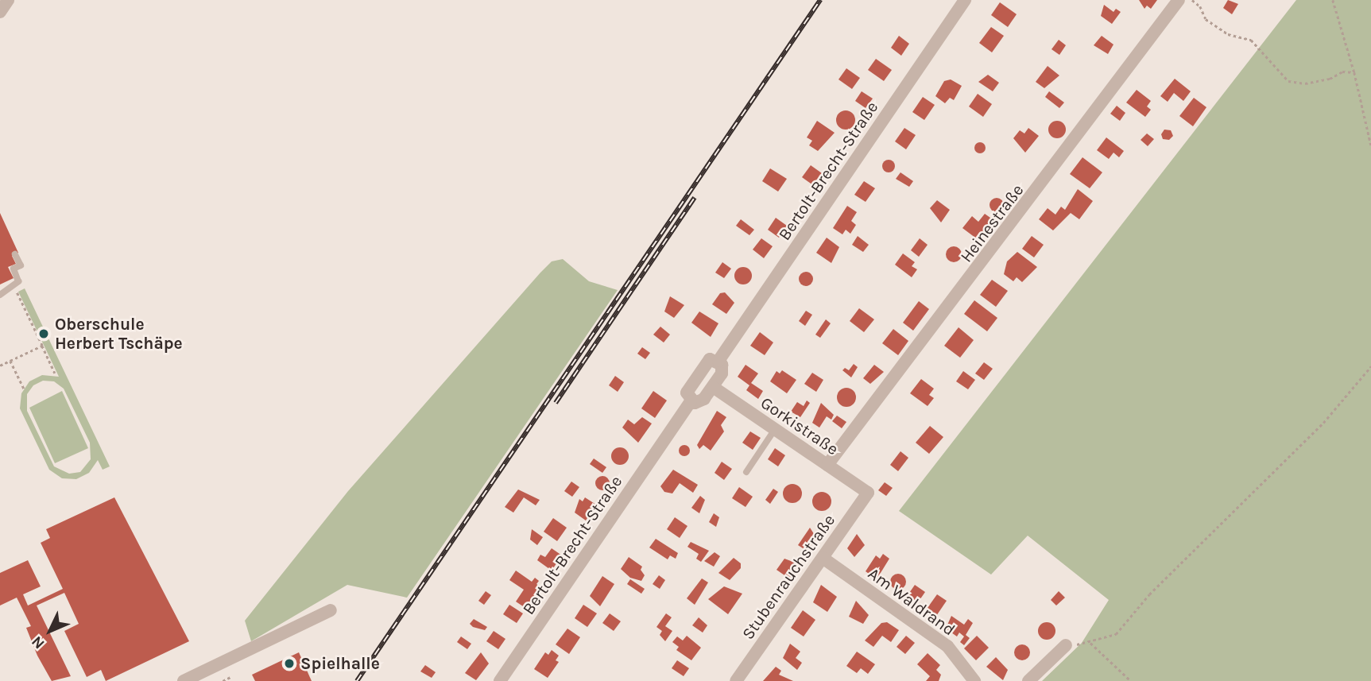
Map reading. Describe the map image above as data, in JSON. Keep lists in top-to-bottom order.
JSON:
{
  "streets": {
    "street": [
      "Bertolt-Brecht-Straße",
      "Heinestraße",
      "Gorkistraße",
      "Stubenrauchstraße",
      "Am Waldrand"
    ]
  },
  "crossings": [
    ["Bertolt-Brecht-Straße", "Gorkistraße"],
    ["Heinestraße", "Gorkistraße"],
    ["Gorkistraße", "Stubenrauchstraße"],
    ["Stubenrauchstraße", "Am Waldrand"]
  ],
  "places": ["Oberschule Herbert Tschäpe", "Spielhalle"],
  "north": "bottom left"
}
